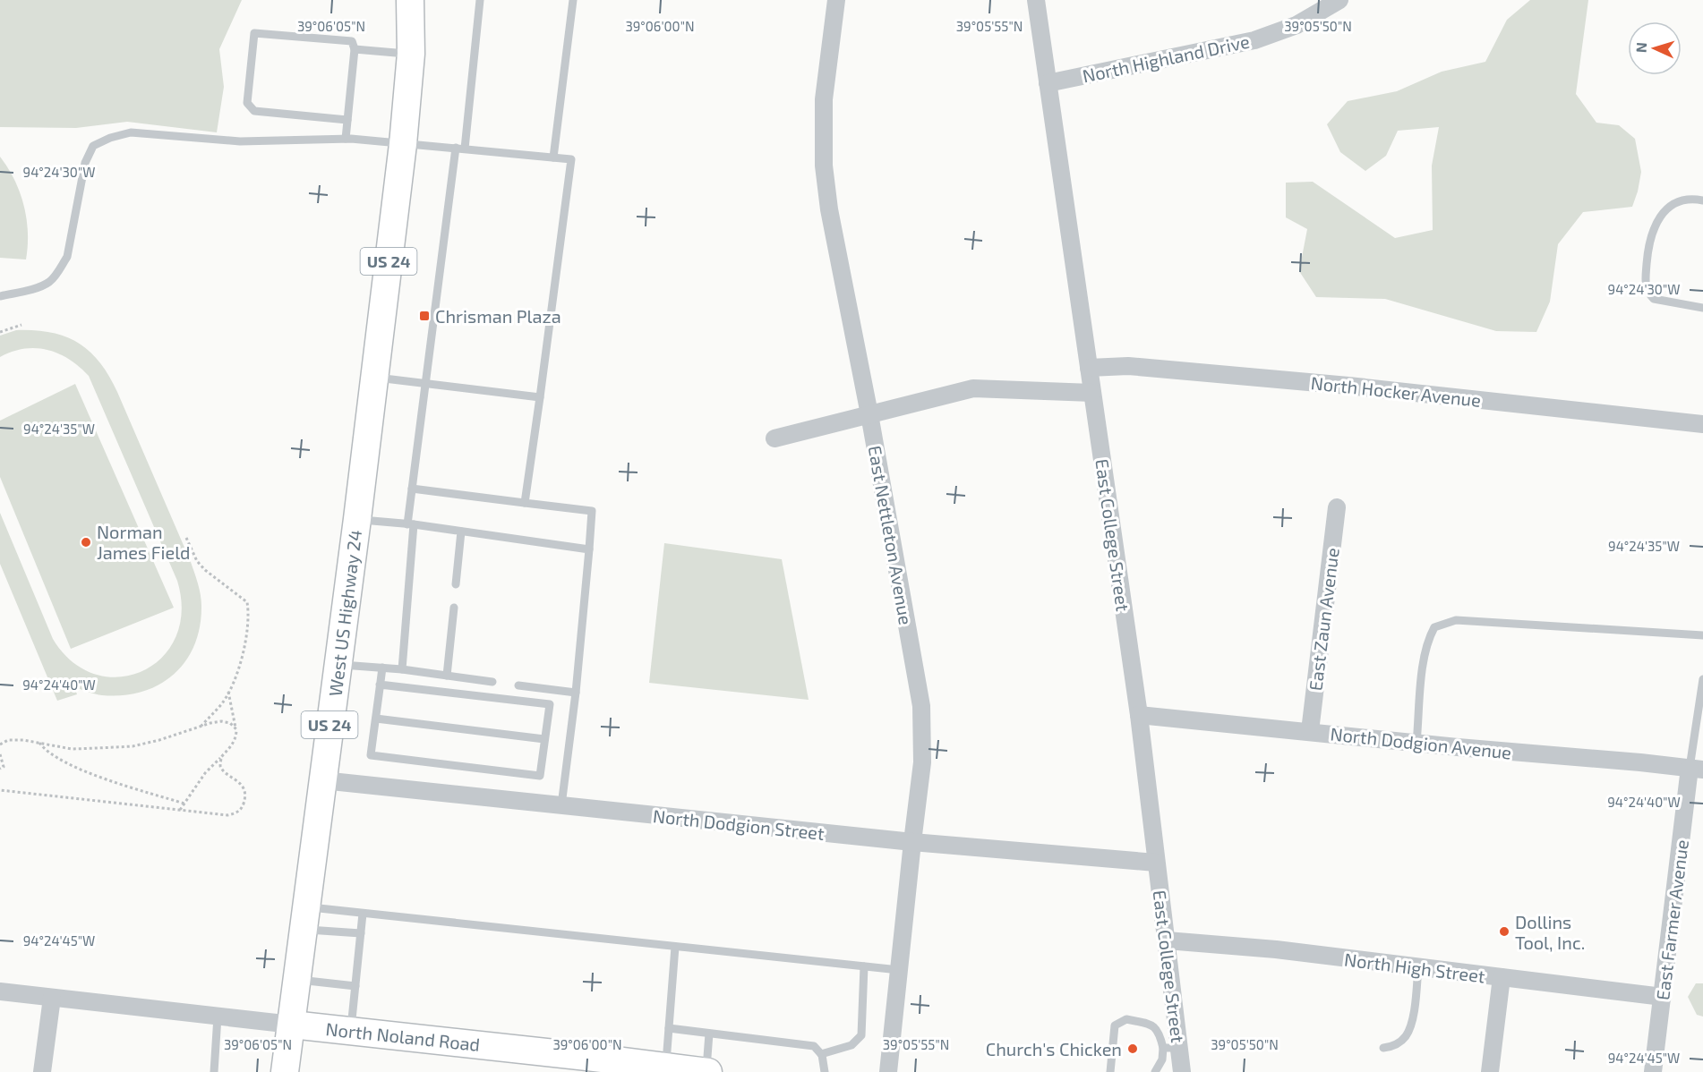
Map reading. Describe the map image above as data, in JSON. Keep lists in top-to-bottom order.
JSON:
{
  "streets": {
    "main road": ["US 24", "West US Highway 24", "North Noland Road"],
    "street": [
      "North Highland Drive",
      "North Hocker Avenue",
      "East Nettleton Avenue",
      "East College Street",
      "East Zaun Avenue",
      "North Dodgion Avenue",
      "North Dodgion Street",
      "East Farmer Avenue",
      "North High Street"
    ]
  },
  "crossings": [
    ["North Highland Drive", "East College Street"],
    ["US 24", "West US Highway 24"],
    ["North Hocker Avenue", "East College Street"],
    ["East Nettleton Avenue", "North Dodgion Street"],
    ["East College Street", "North Dodgion Avenue"],
    ["East College Street", "North Dodgion Street"],
    ["East College Street", "North High Street"],
    ["West US Highway 24", "North Dodgion Street"],
    ["West US Highway 24", "North Noland Road"],
    ["East Zaun Avenue", "North Dodgion Avenue"],
    ["North Dodgion Avenue", "East Farmer Avenue"],
    ["East Farmer Avenue", "North High Street"]
  ],
  "places": {
    "transit": ["Chrisman Plaza"],
    "other": ["Norman James Field", "Dollins Tool, Inc.", "Church's Chicken"]
  },
  "north": "left",
  "coordinates": [
    "39°06'05\"N",
    "39°06'00\"N",
    "39°05'55\"N",
    "39°05'50\"N",
    "94°24'30\"W",
    "94°24'35\"W",
    "94°24'40\"W",
    "94°24'45\"W"
  ]
}
